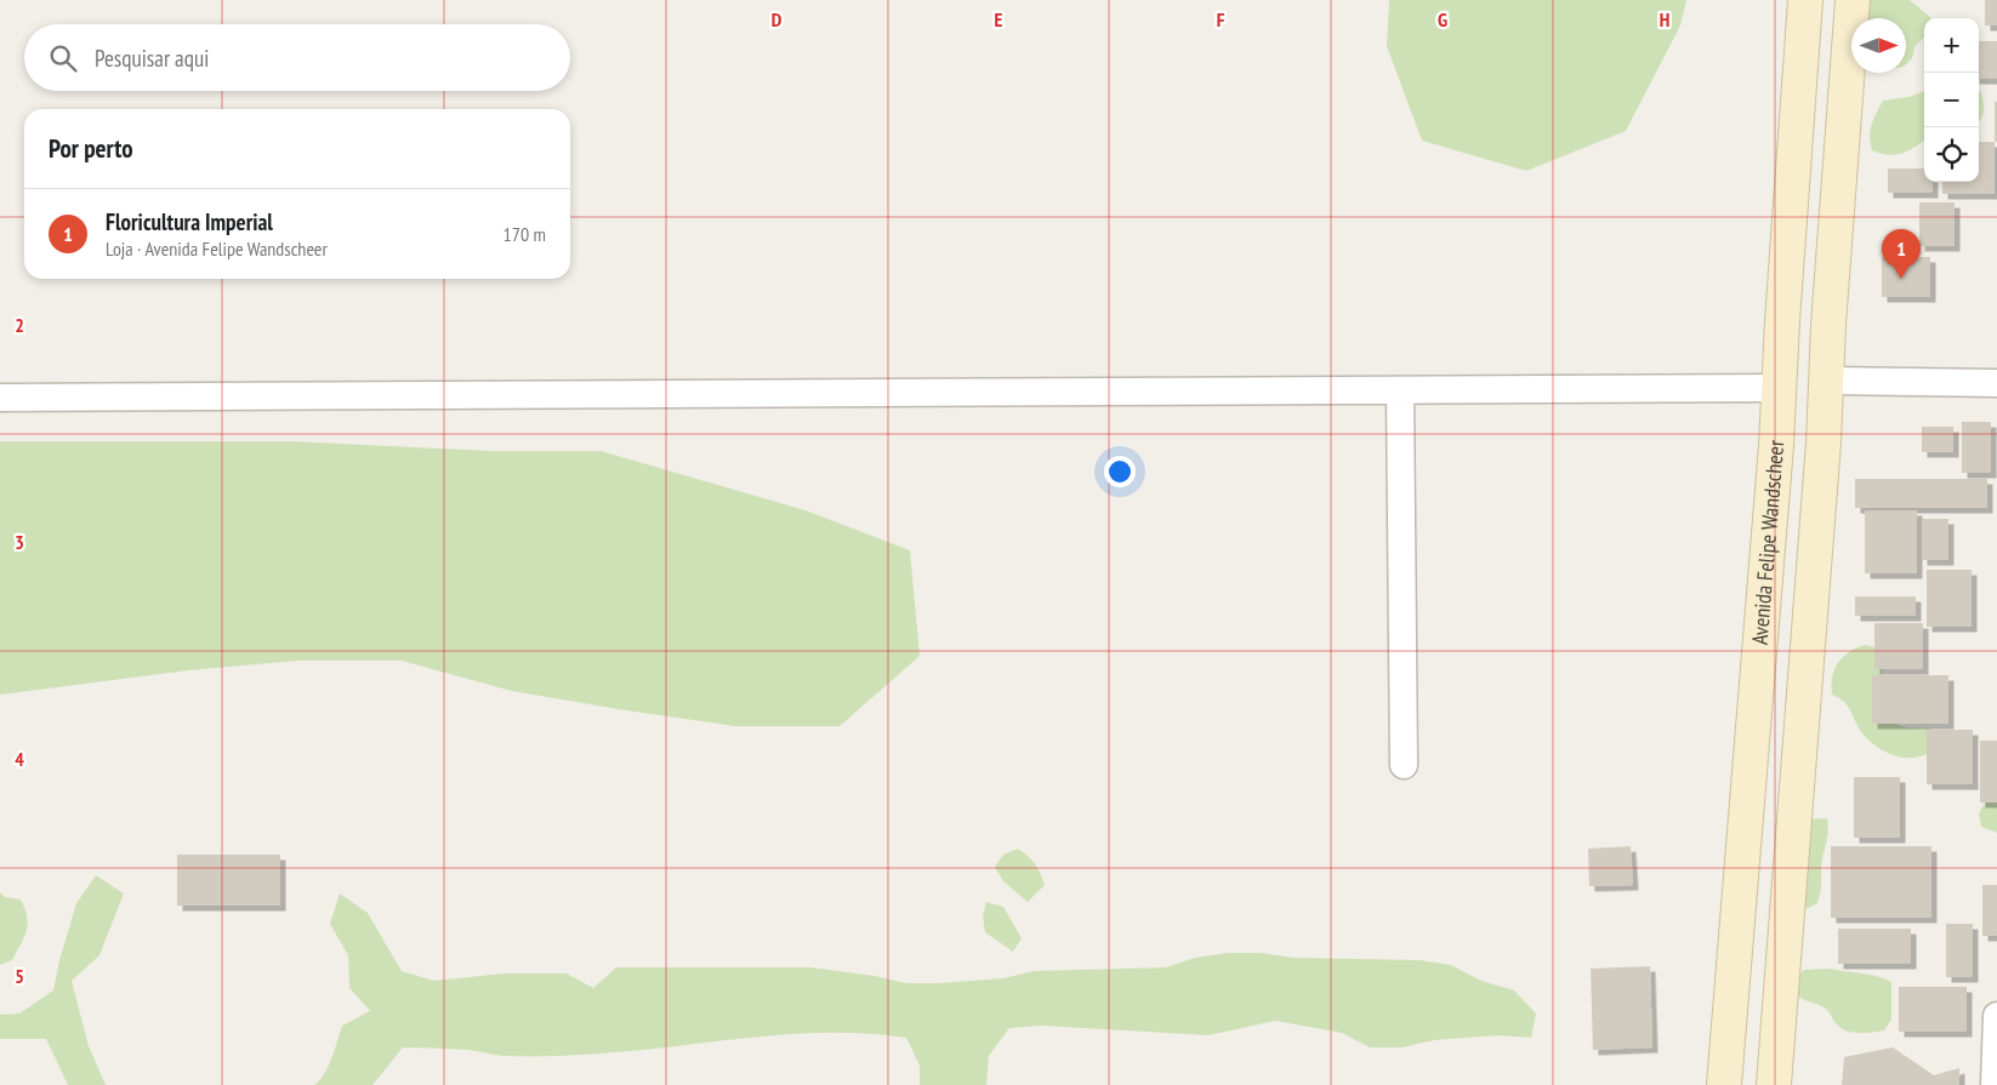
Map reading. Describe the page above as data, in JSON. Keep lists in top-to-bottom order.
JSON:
{
  "streets": {
    "main road": ["Avenida Felipe Wandscheer"]
  },
  "north": "right",
  "page": {
    "map_buttons": ["+", "−"],
    "search": "Pesquisar aqui",
    "heading": "Por perto",
    "list": [
      {
        "mark": "1",
        "name": "Floricultura Imperial",
        "note": "Loja · Avenida Felipe Wandscheer",
        "value": "170 m"
      }
    ],
    "pins": "1"
  },
  "grid": {
    "columns": [
      "D",
      "E",
      "F",
      "G",
      "H"
    ],
    "rows": [
      "2",
      "3",
      "4",
      "5"
    ]
  }
}
